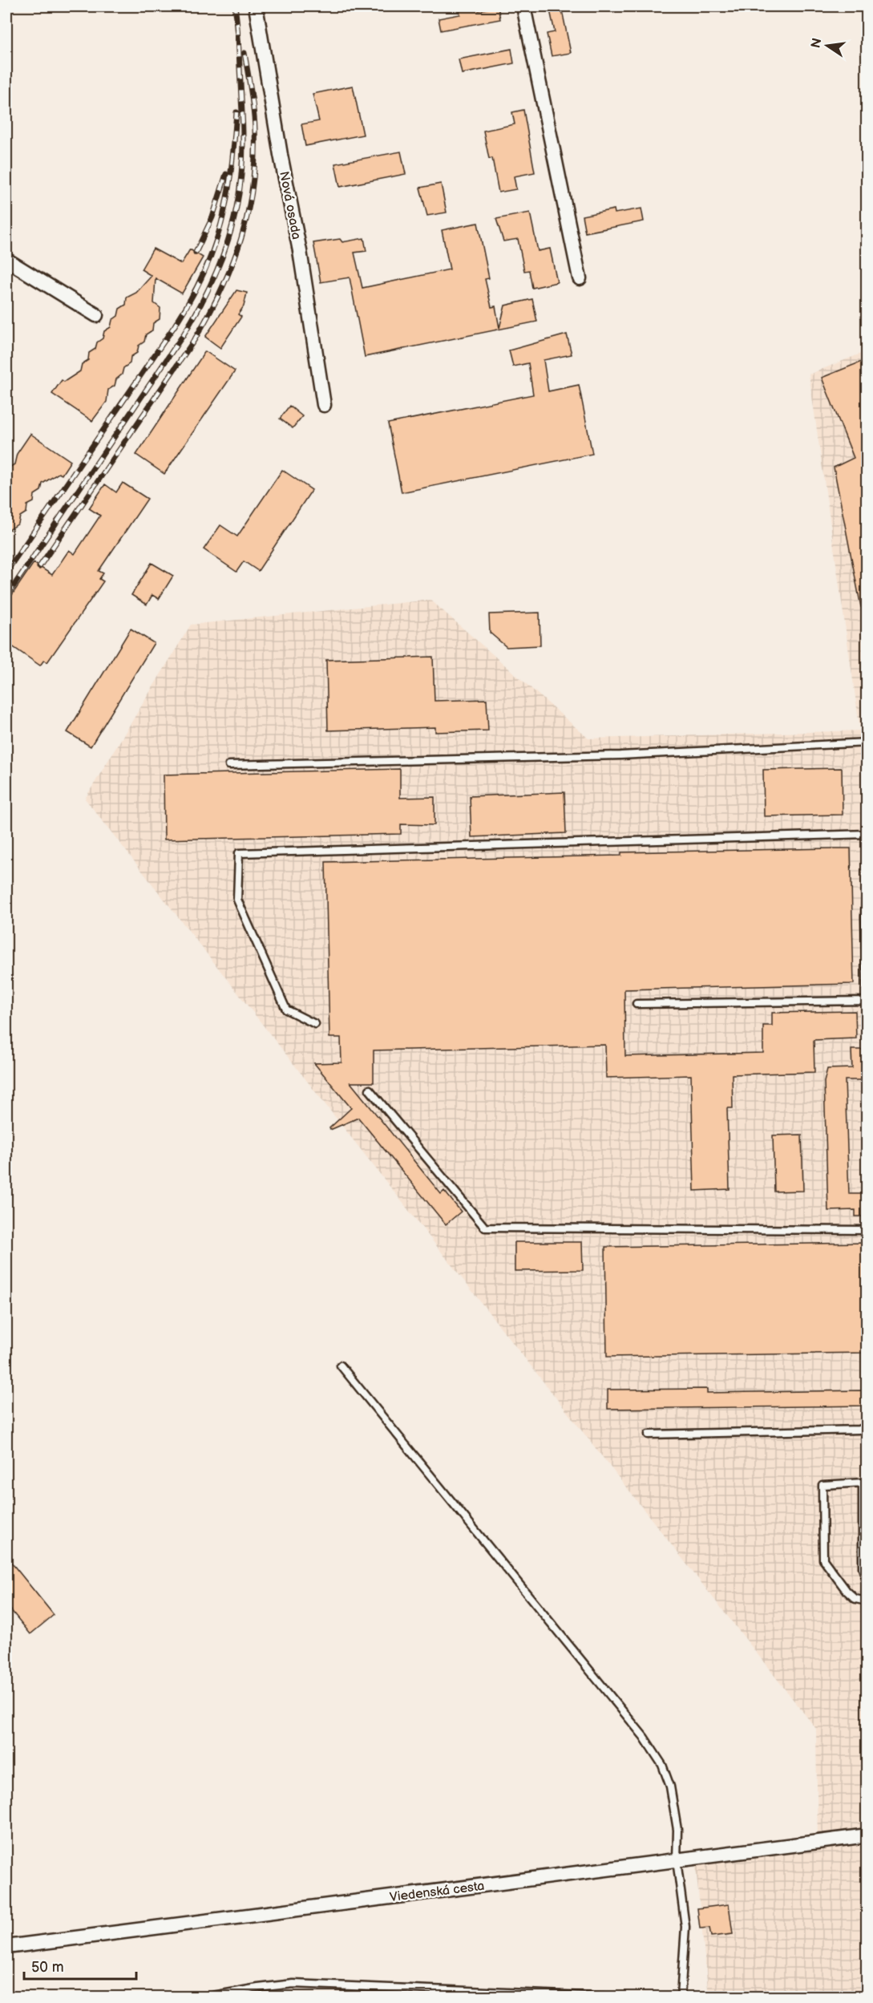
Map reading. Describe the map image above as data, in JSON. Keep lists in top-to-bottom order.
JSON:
{
  "streets": {
    "street": ["Nová osada", "Viedenská cesta"]
  },
  "scale_bar": "50 m",
  "north": "left"
}
